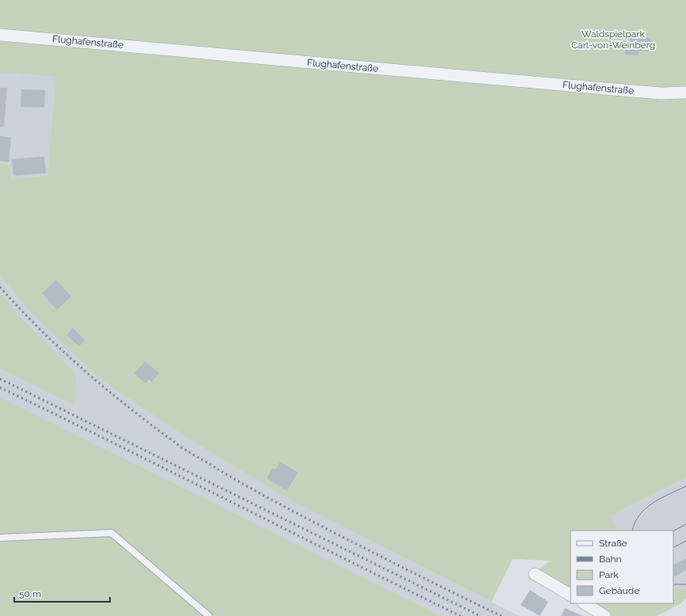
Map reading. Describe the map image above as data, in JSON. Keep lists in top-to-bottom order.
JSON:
{
  "streets": {
    "street": ["Flughafenstraße"]
  },
  "parks": ["Waldspielpark Carl-von-Weinberg"],
  "legend": [
    "Straße",
    "Bahn",
    "Park",
    "Gebäude"
  ],
  "scale_bar": "50 m"
}
